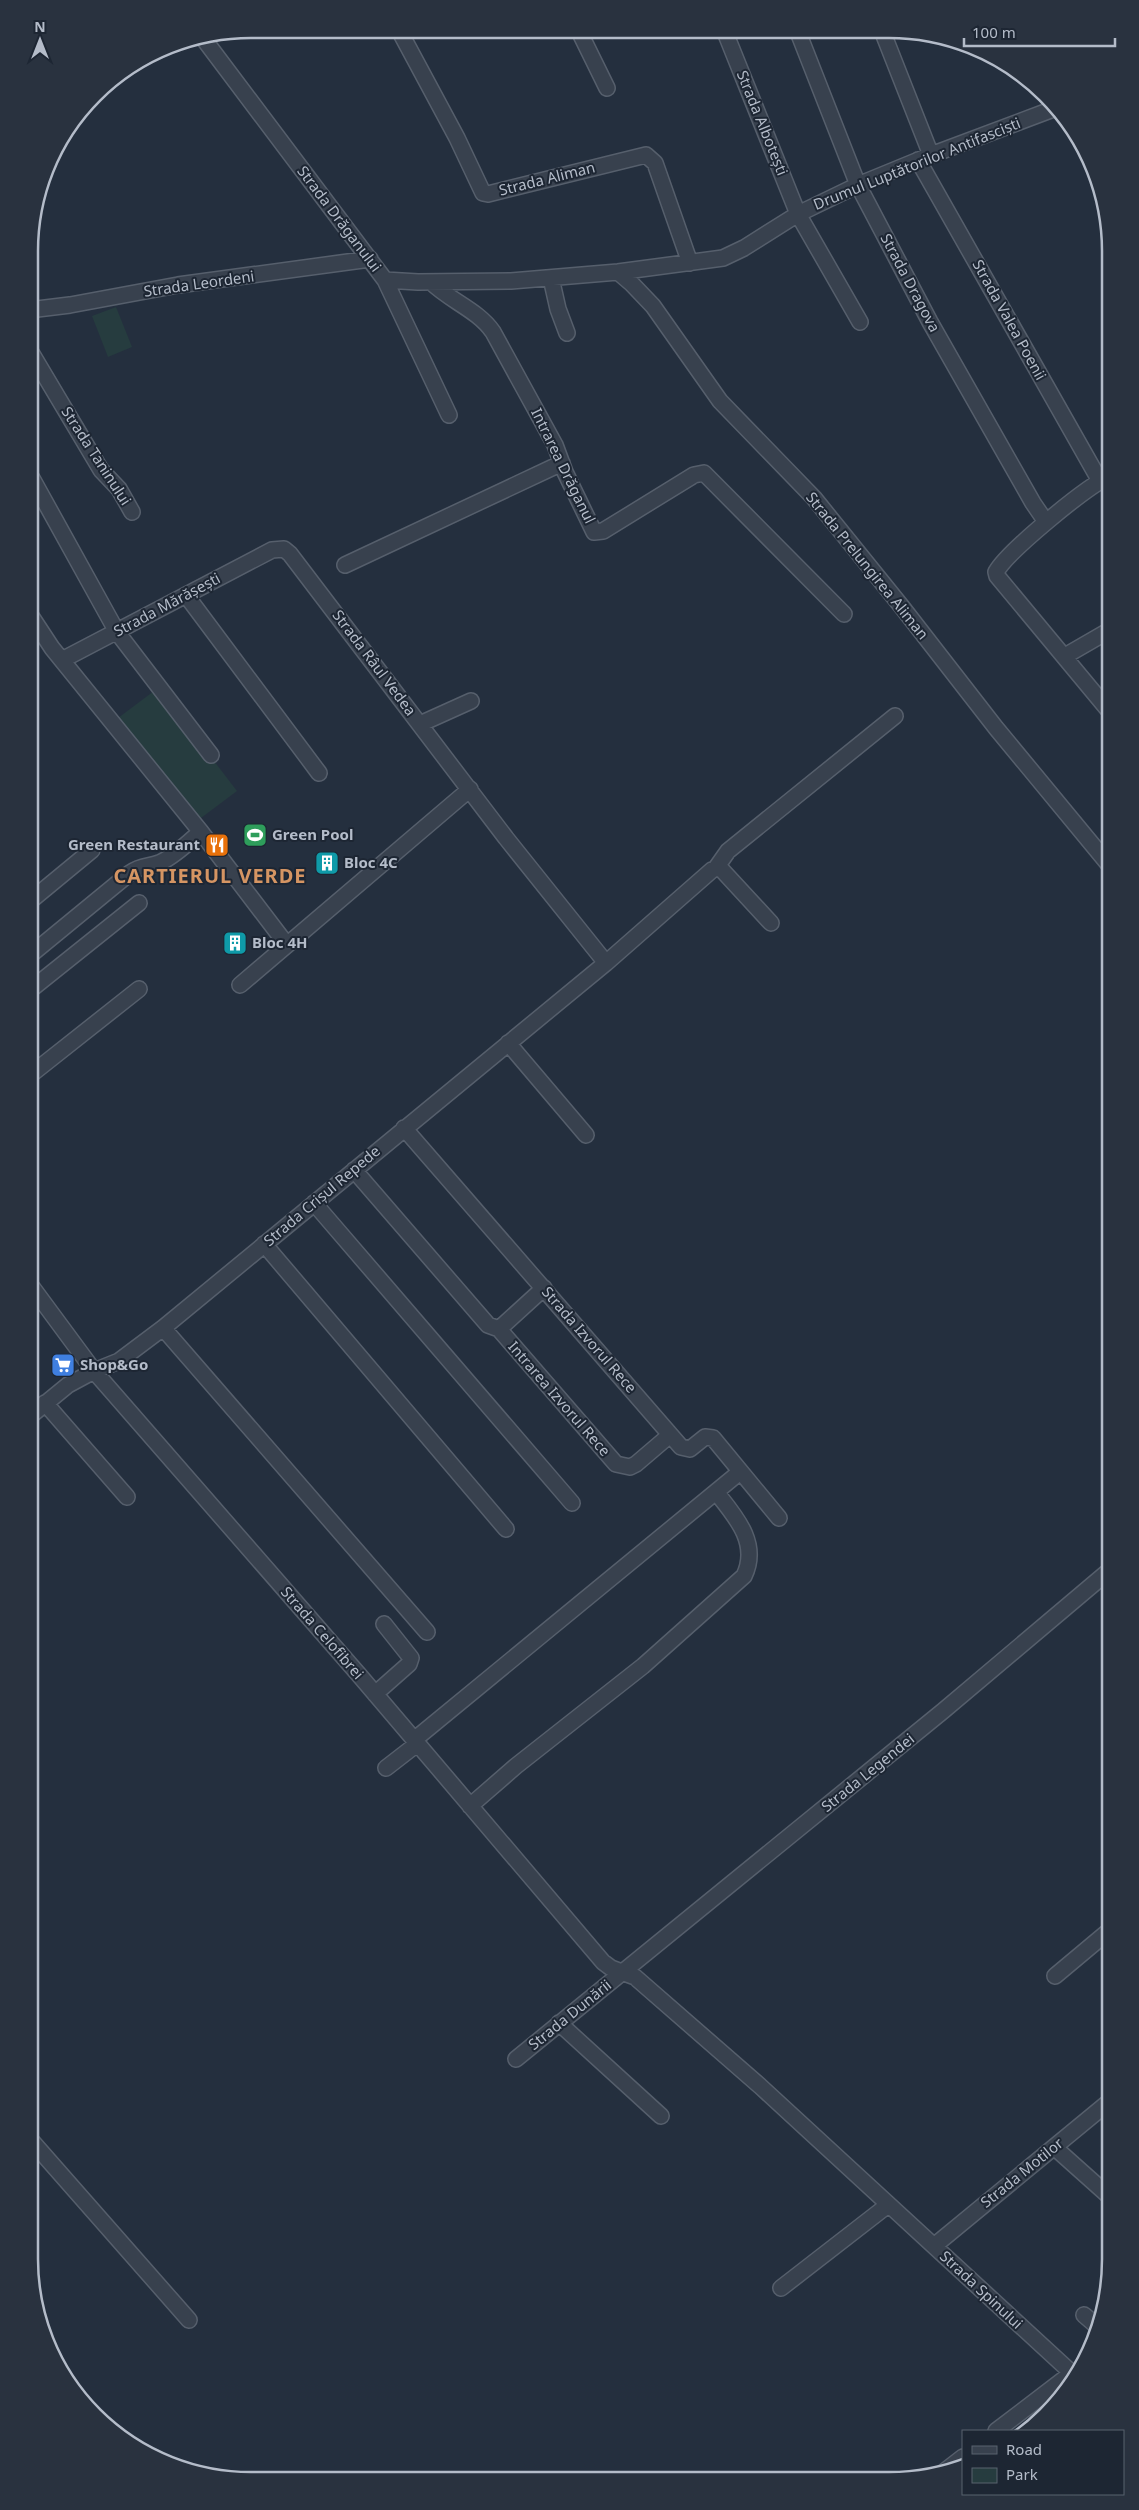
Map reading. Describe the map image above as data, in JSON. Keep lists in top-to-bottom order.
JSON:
{
  "streets": {
    "street": [
      "Strada Albotești",
      "Drumul Luptătorilor Antifasciști",
      "Strada Aliman",
      "Strada Drăganului",
      "Strada Dragova",
      "Strada Leordeni",
      "Strada Valea Poenii",
      "Strada Taninului",
      "Intrarea Drăganul",
      "Strada Prelungirea Aliman",
      "Strada Mărășești",
      "Strada Râul Vedea",
      "Strada Crișul Repede",
      "Strada Izvorul Rece",
      "Intrarea Izvorul Rece",
      "Strada Celofibrei",
      "Strada Legendei",
      "Strada Dunării",
      "Strada Motilor",
      "Strada Spinului"
    ]
  },
  "crossings": [
    ["Strada Albotești", "Drumul Luptătorilor Antifasciști"],
    ["Drumul Luptătorilor Antifasciști", "Strada Aliman"],
    ["Drumul Luptătorilor Antifasciști", "Strada Dragova"],
    ["Drumul Luptătorilor Antifasciști", "Strada Valea Poenii"],
    ["Drumul Luptătorilor Antifasciști", "Intrarea Drăganul"],
    ["Drumul Luptătorilor Antifasciști", "Strada Prelungirea Aliman"],
    ["Strada Drăganului", "Strada Leordeni"],
    ["Strada Mărășești", "Strada Râul Vedea"],
    ["Strada Râul Vedea", "Strada Crișul Repede"],
    ["Strada Crișul Repede", "Strada Izvorul Rece"],
    ["Strada Crișul Repede", "Intrarea Izvorul Rece"],
    ["Strada Crișul Repede", "Strada Celofibrei"],
    ["Strada Izvorul Rece", "Intrarea Izvorul Rece"],
    ["Strada Celofibrei", "Strada Legendei"],
    ["Strada Celofibrei", "Strada Dunării"],
    ["Strada Celofibrei", "Strada Spinului"],
    ["Strada Legendei", "Strada Dunării"],
    ["Strada Legendei", "Strada Spinului"],
    ["Strada Dunării", "Strada Spinului"],
    ["Strada Motilor", "Strada Spinului"]
  ],
  "districts": ["CARTIERUL VERDE"],
  "places": {
    "sports": ["Green Pool"],
    "restaurant": ["Green Restaurant"],
    "building": ["Bloc 4C", "Bloc 4H"],
    "supermarket": ["Shop&Go"]
  },
  "legend": ["Road", "Park"],
  "scale_bar": "100 m",
  "north": "top"
}
